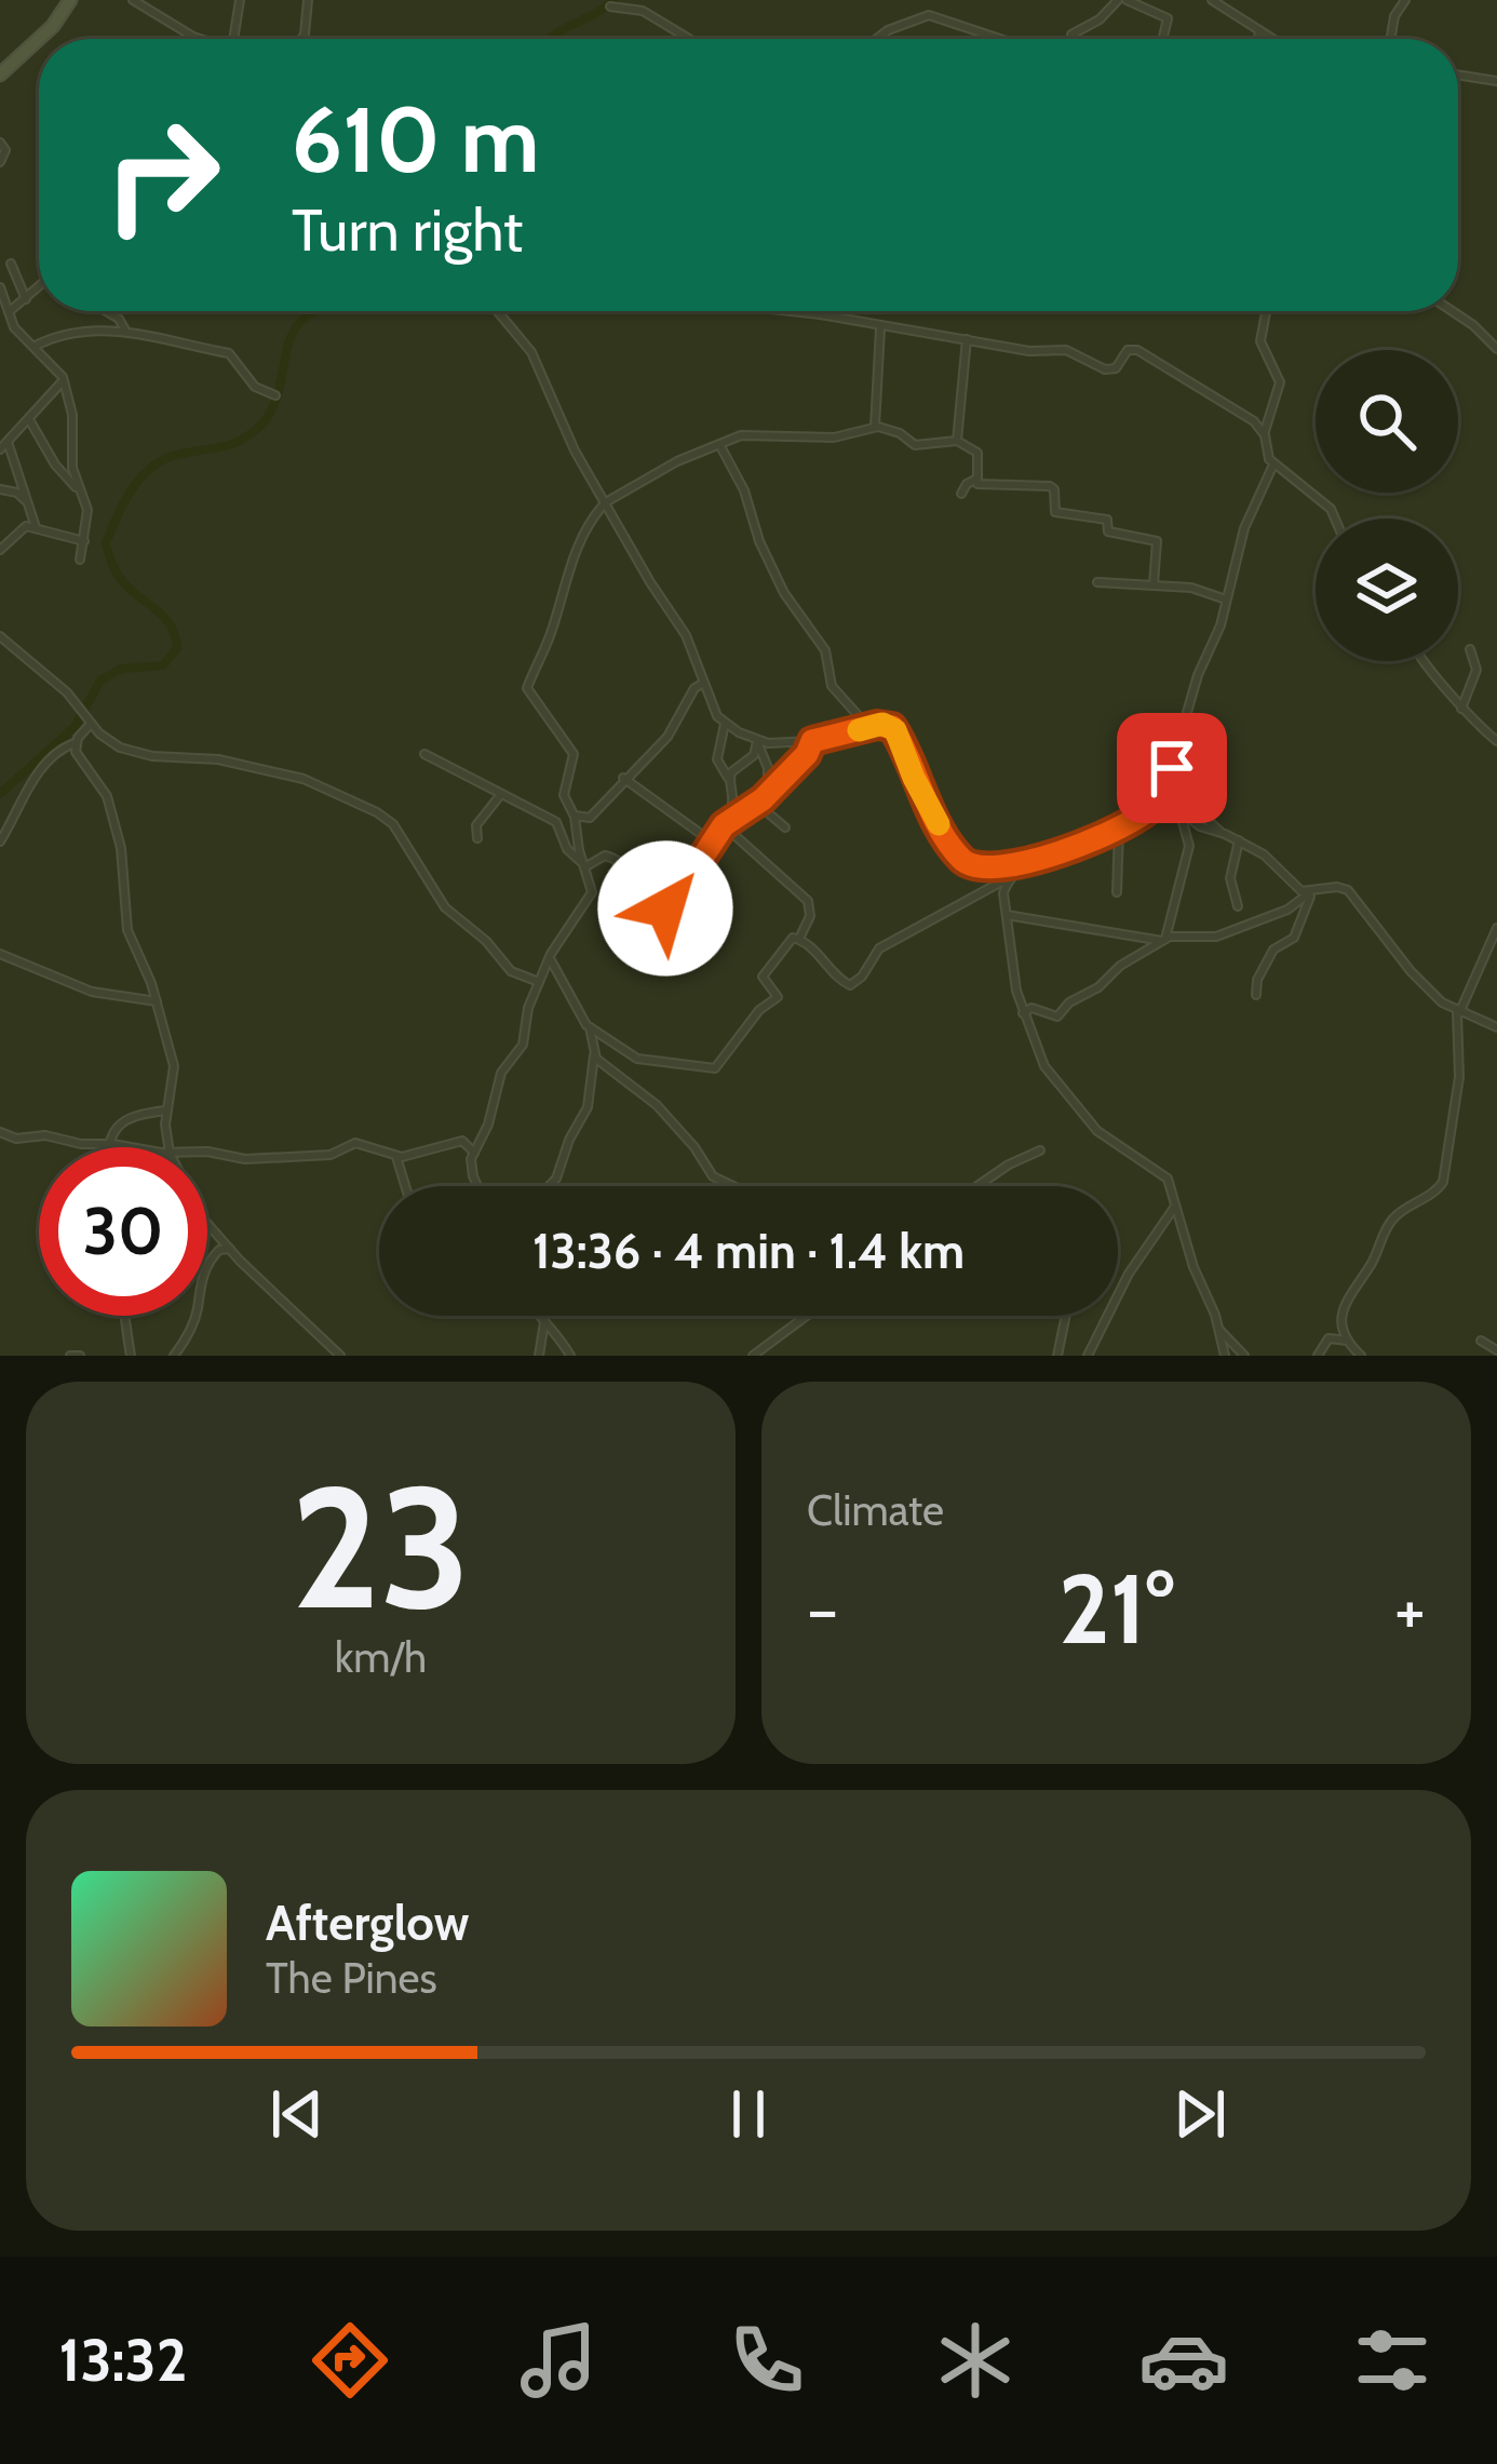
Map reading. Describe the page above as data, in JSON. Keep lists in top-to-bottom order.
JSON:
{
  "page": {
    "turn": ["610 m", "Turn right"],
    "limit": "30",
    "trip": "13:36 · 4 min · 1.4 km",
    "tile": [
      ["23", "km/h"],
      "Climate"
    ],
    "heat": ["−", "21°", "+"],
    "song": ["Afterglow", "The Pines"],
    "tabs": "13:32"
  }
}
